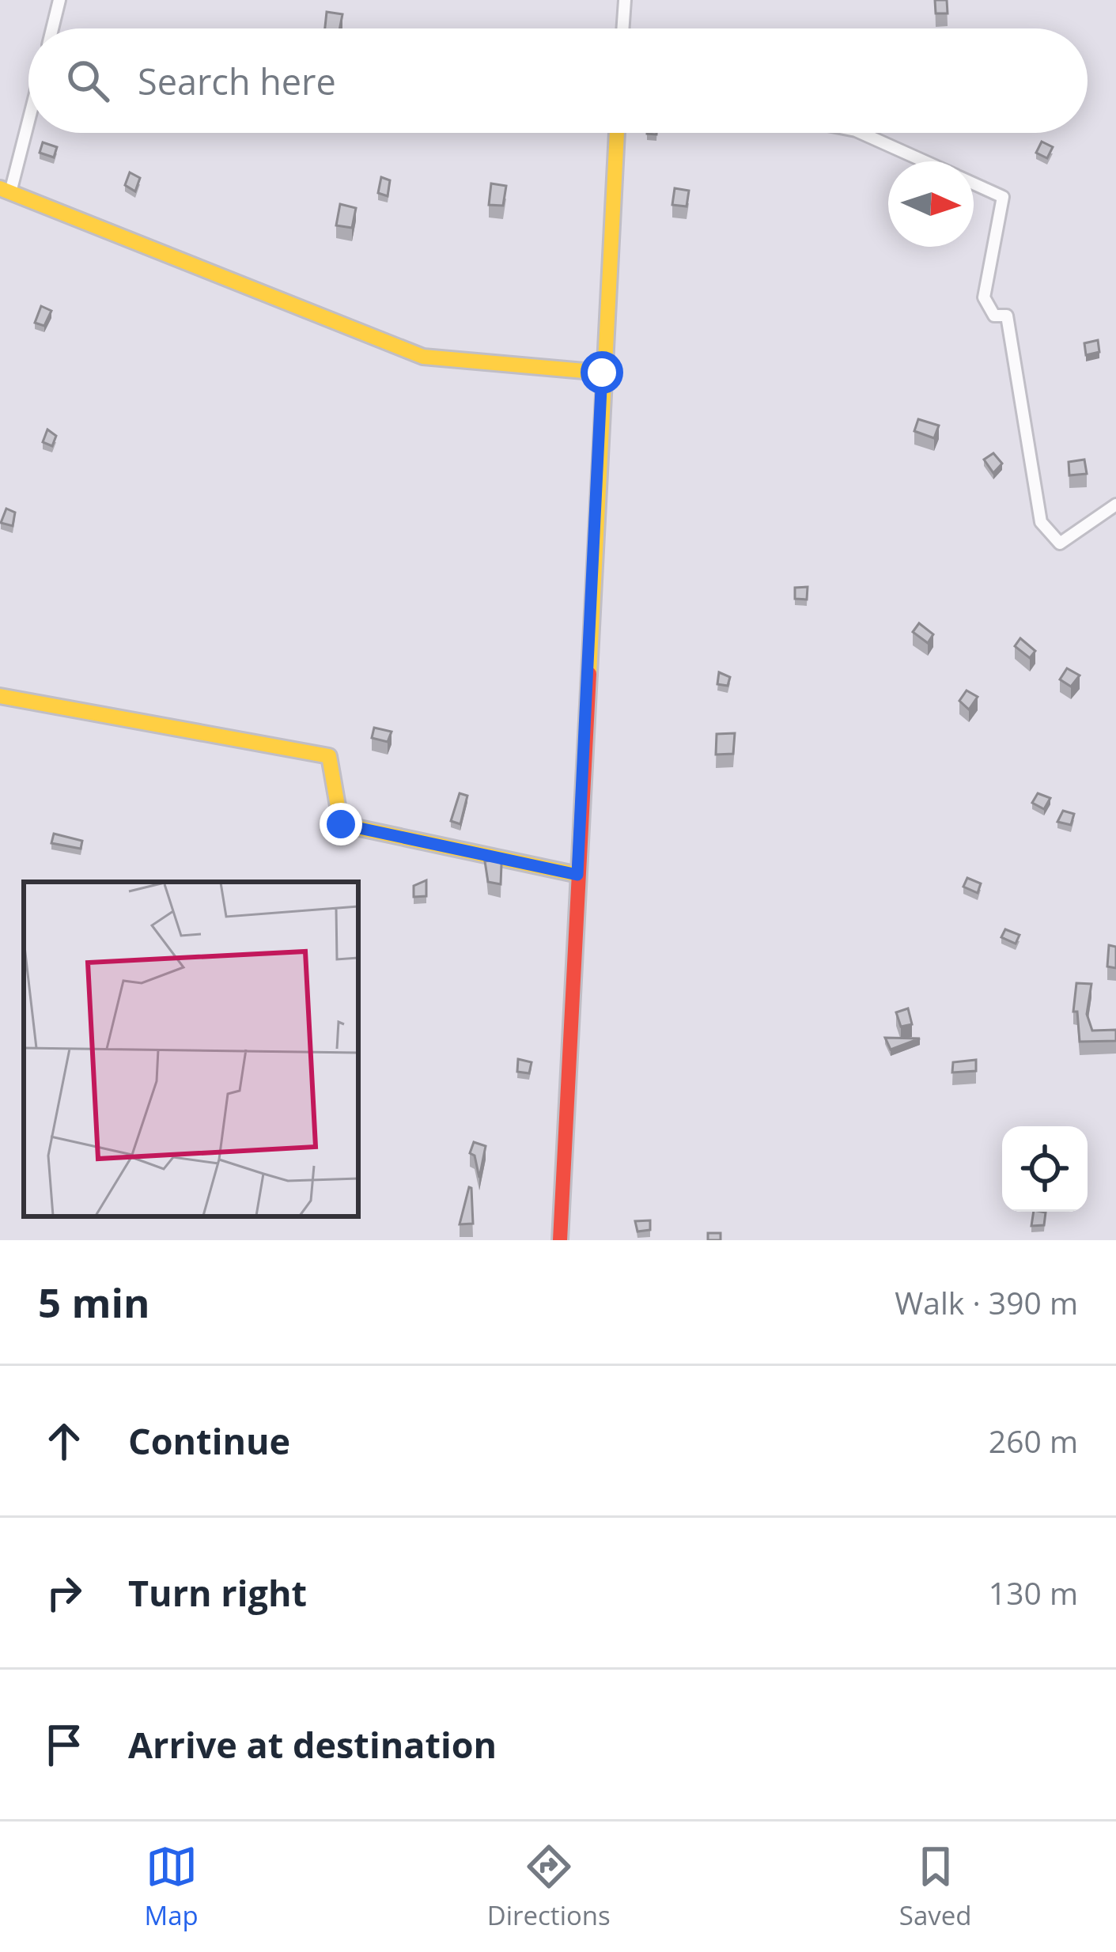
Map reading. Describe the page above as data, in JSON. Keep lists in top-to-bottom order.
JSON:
{
  "north": "right",
  "page": {
    "search": "Search here",
    "heading": ["5 min", "Walk · 390 m"],
    "list": [
      ["Continue", "260 m"],
      ["Turn right", "130 m"],
      "Arrive at destination"
    ],
    "nav": ["Map", "Directions", "Saved"]
  }
}
